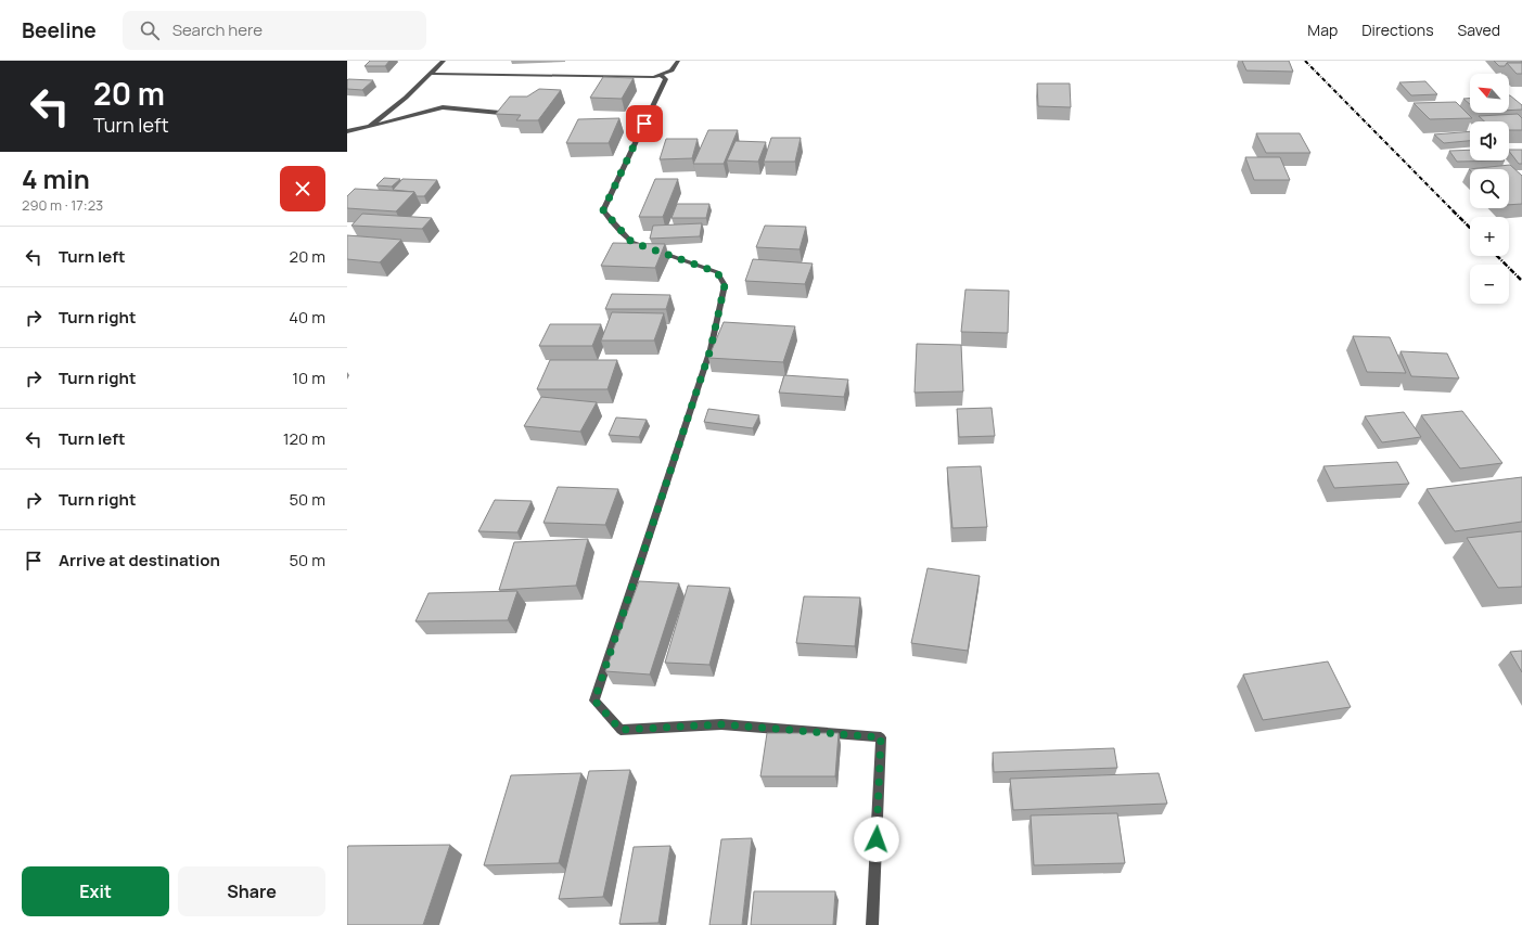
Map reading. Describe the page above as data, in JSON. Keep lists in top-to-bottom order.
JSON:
{
  "north": "top left",
  "page": {
    "header": "Beeline",
    "search": "Search here",
    "nav": ["Map", "Directions", "Saved"],
    "turn": ["20 m", "Turn left"],
    "map_buttons": ["+", "−"],
    "heading": ["4 min", "290 m · 17:23"],
    "list": [
      {
        "name": "Turn left",
        "value": "20 m"
      },
      {
        "name": "Turn right",
        "value": "40 m"
      },
      {
        "name": "Turn right",
        "value": "10 m"
      },
      {
        "name": "Turn left",
        "value": "120 m"
      },
      {
        "name": "Turn right",
        "value": "50 m"
      },
      {
        "name": "Arrive at destination",
        "value": "50 m"
      }
    ],
    "buttons": ["Exit", "Share"]
  }
}
